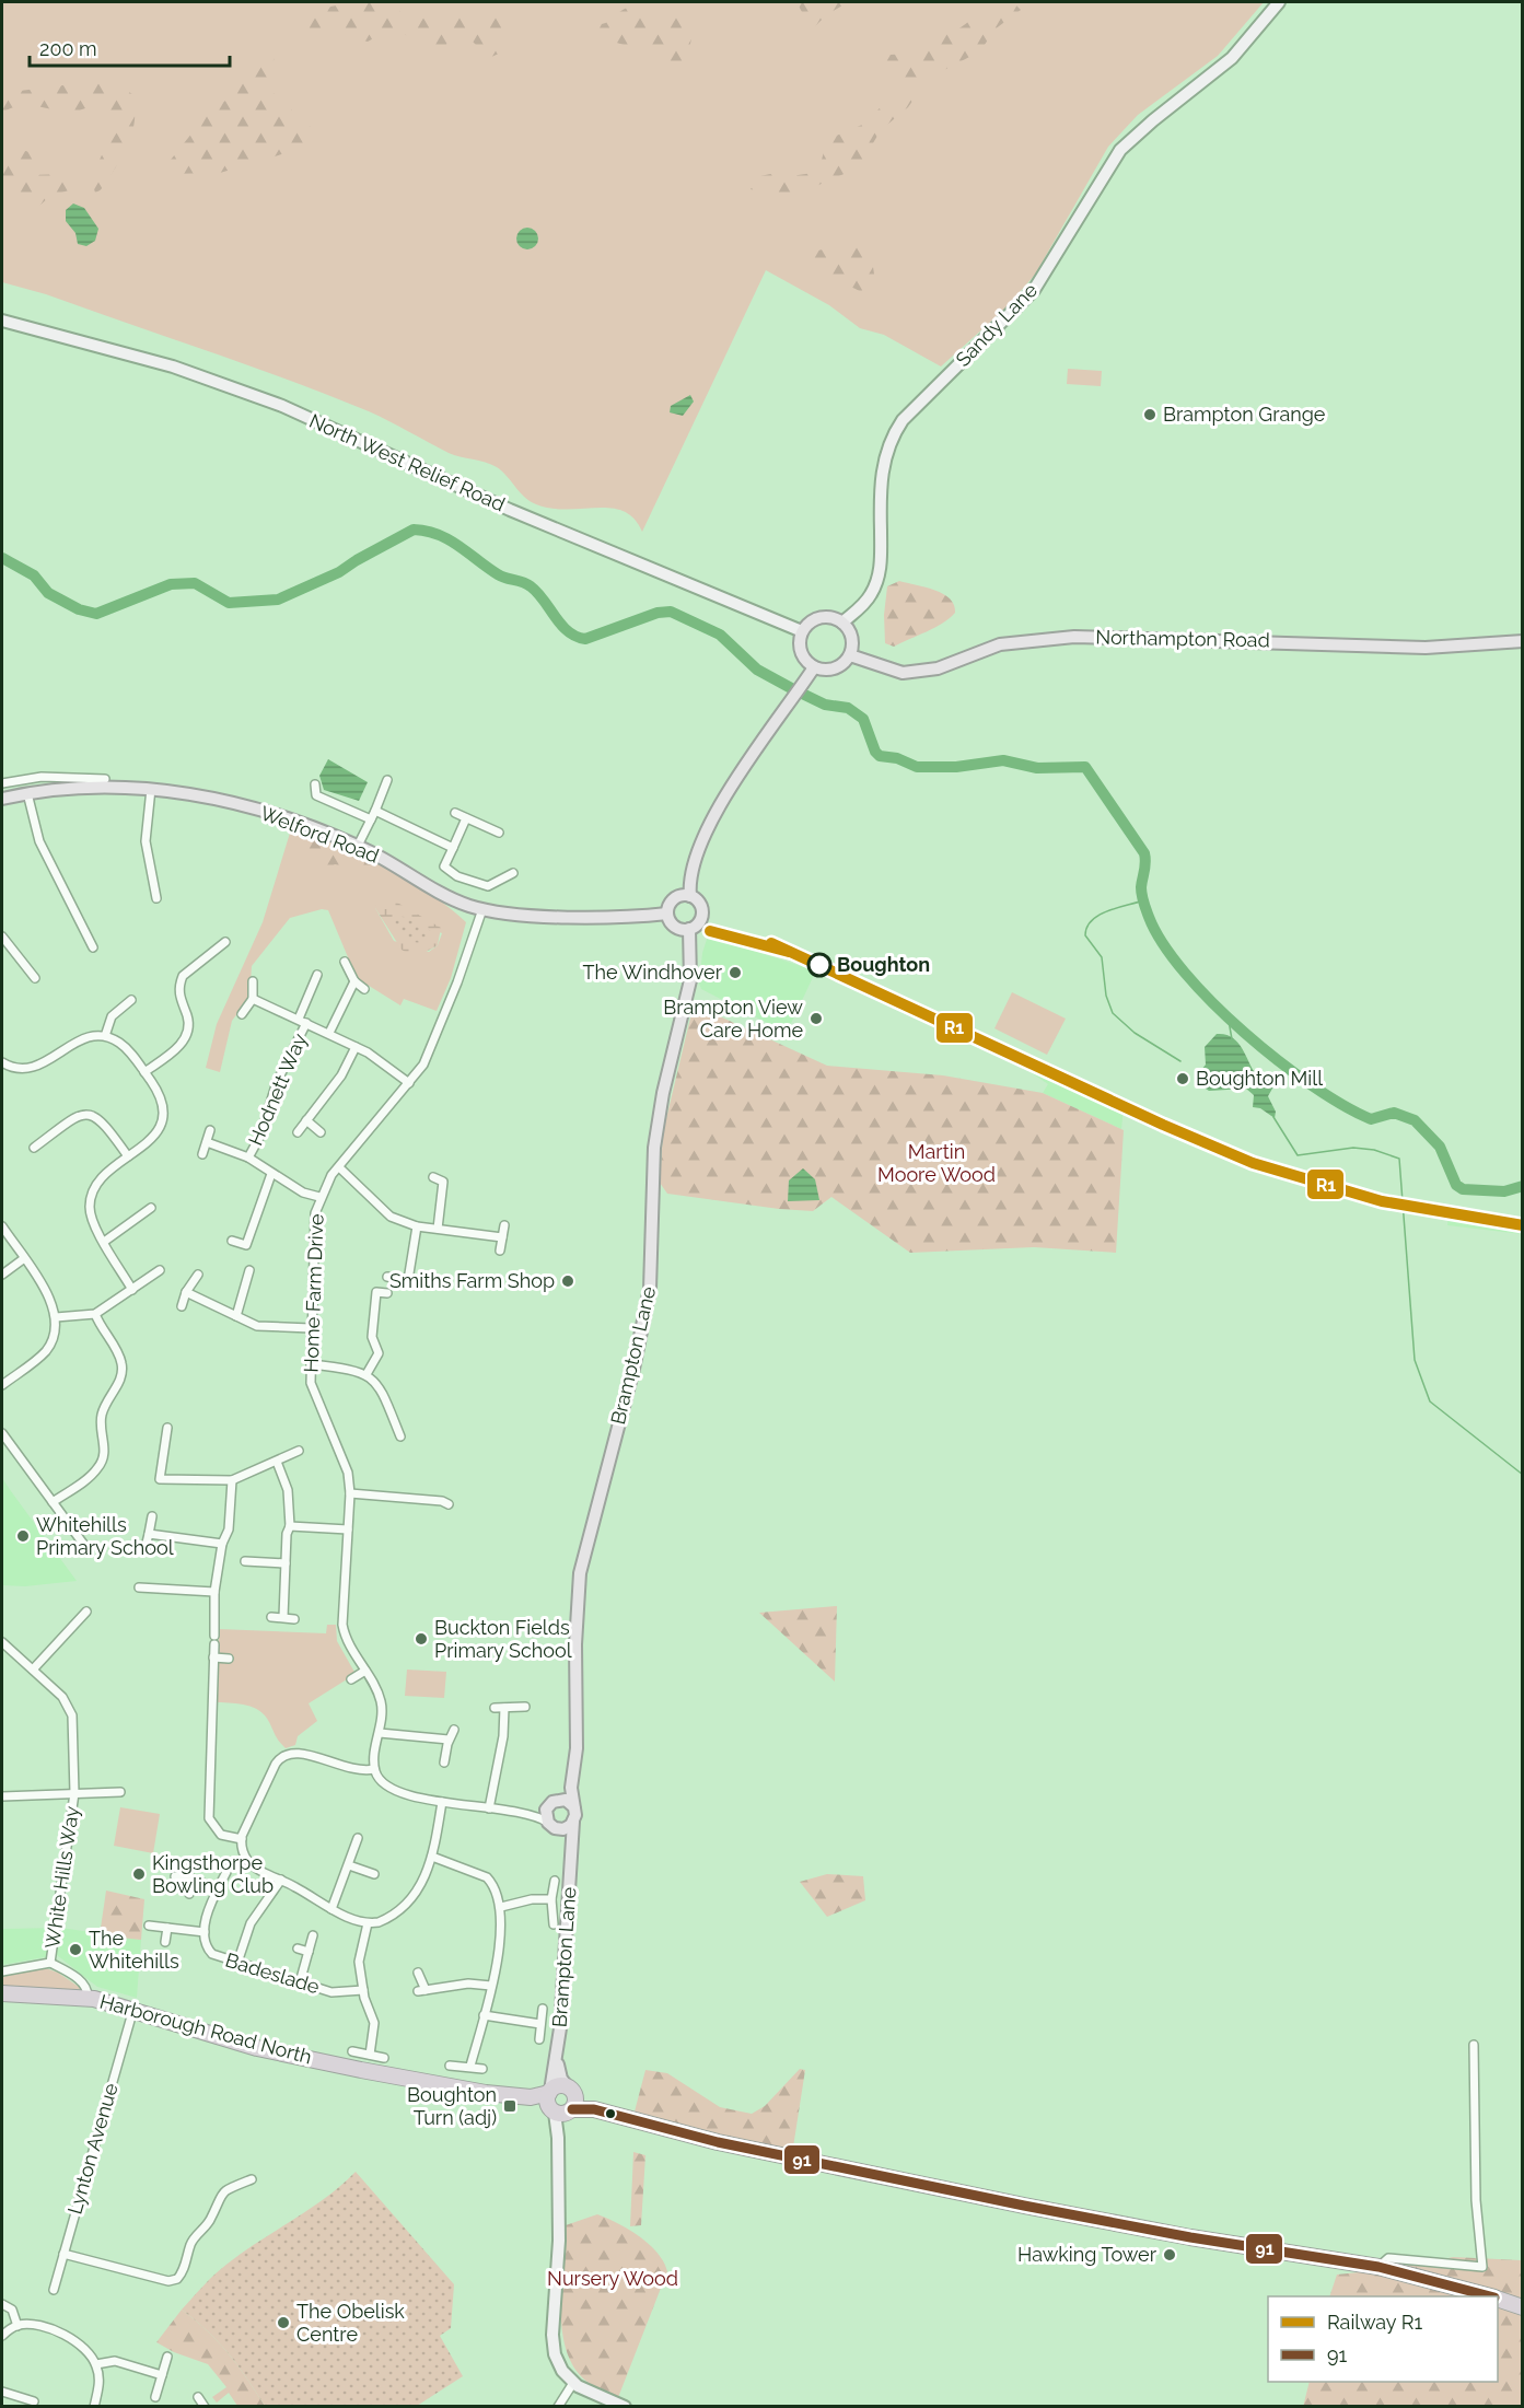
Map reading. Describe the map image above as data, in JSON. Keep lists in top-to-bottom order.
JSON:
{
  "streets": {
    "highway": ["Harborough Road North"],
    "main road": ["Northampton Road", "Welford Road", "Brampton Lane"],
    "street": [
      "Sandy Lane",
      "North West Relief Road",
      "Hodnett Way",
      "Home Farm Drive",
      "White Hills Way",
      "Badeslade",
      "Lynton Avenue"
    ]
  },
  "crossings": [
    ["Sandy Lane", "North West Relief Road"],
    ["Sandy Lane", "Northampton Road"],
    ["North West Relief Road", "Northampton Road"],
    ["Welford Road", "Home Farm Drive"],
    ["Welford Road", "Brampton Lane"],
    ["Harborough Road North", "Lynton Avenue"]
  ],
  "parks": ["Martin Moore Wood", "Nursery Wood"],
  "places": {
    "other": [
      "Brampton Grange",
      "Boughton",
      "The Windhover",
      "Brampton View Care Home",
      "Boughton Mill",
      "Smiths Farm Shop",
      "Whitehills Primary School",
      "Buckton Fields Primary School",
      "Kingsthorpe Bowling Club",
      "The Whitehills",
      "Hawking Tower",
      "The Obelisk Centre"
    ],
    "transit": ["Boughton Turn (adj)"]
  },
  "lines": ["rail line R1", "transit line 91"],
  "legend": ["Railway R1", "91"],
  "scale_bar": "200 m"
}
